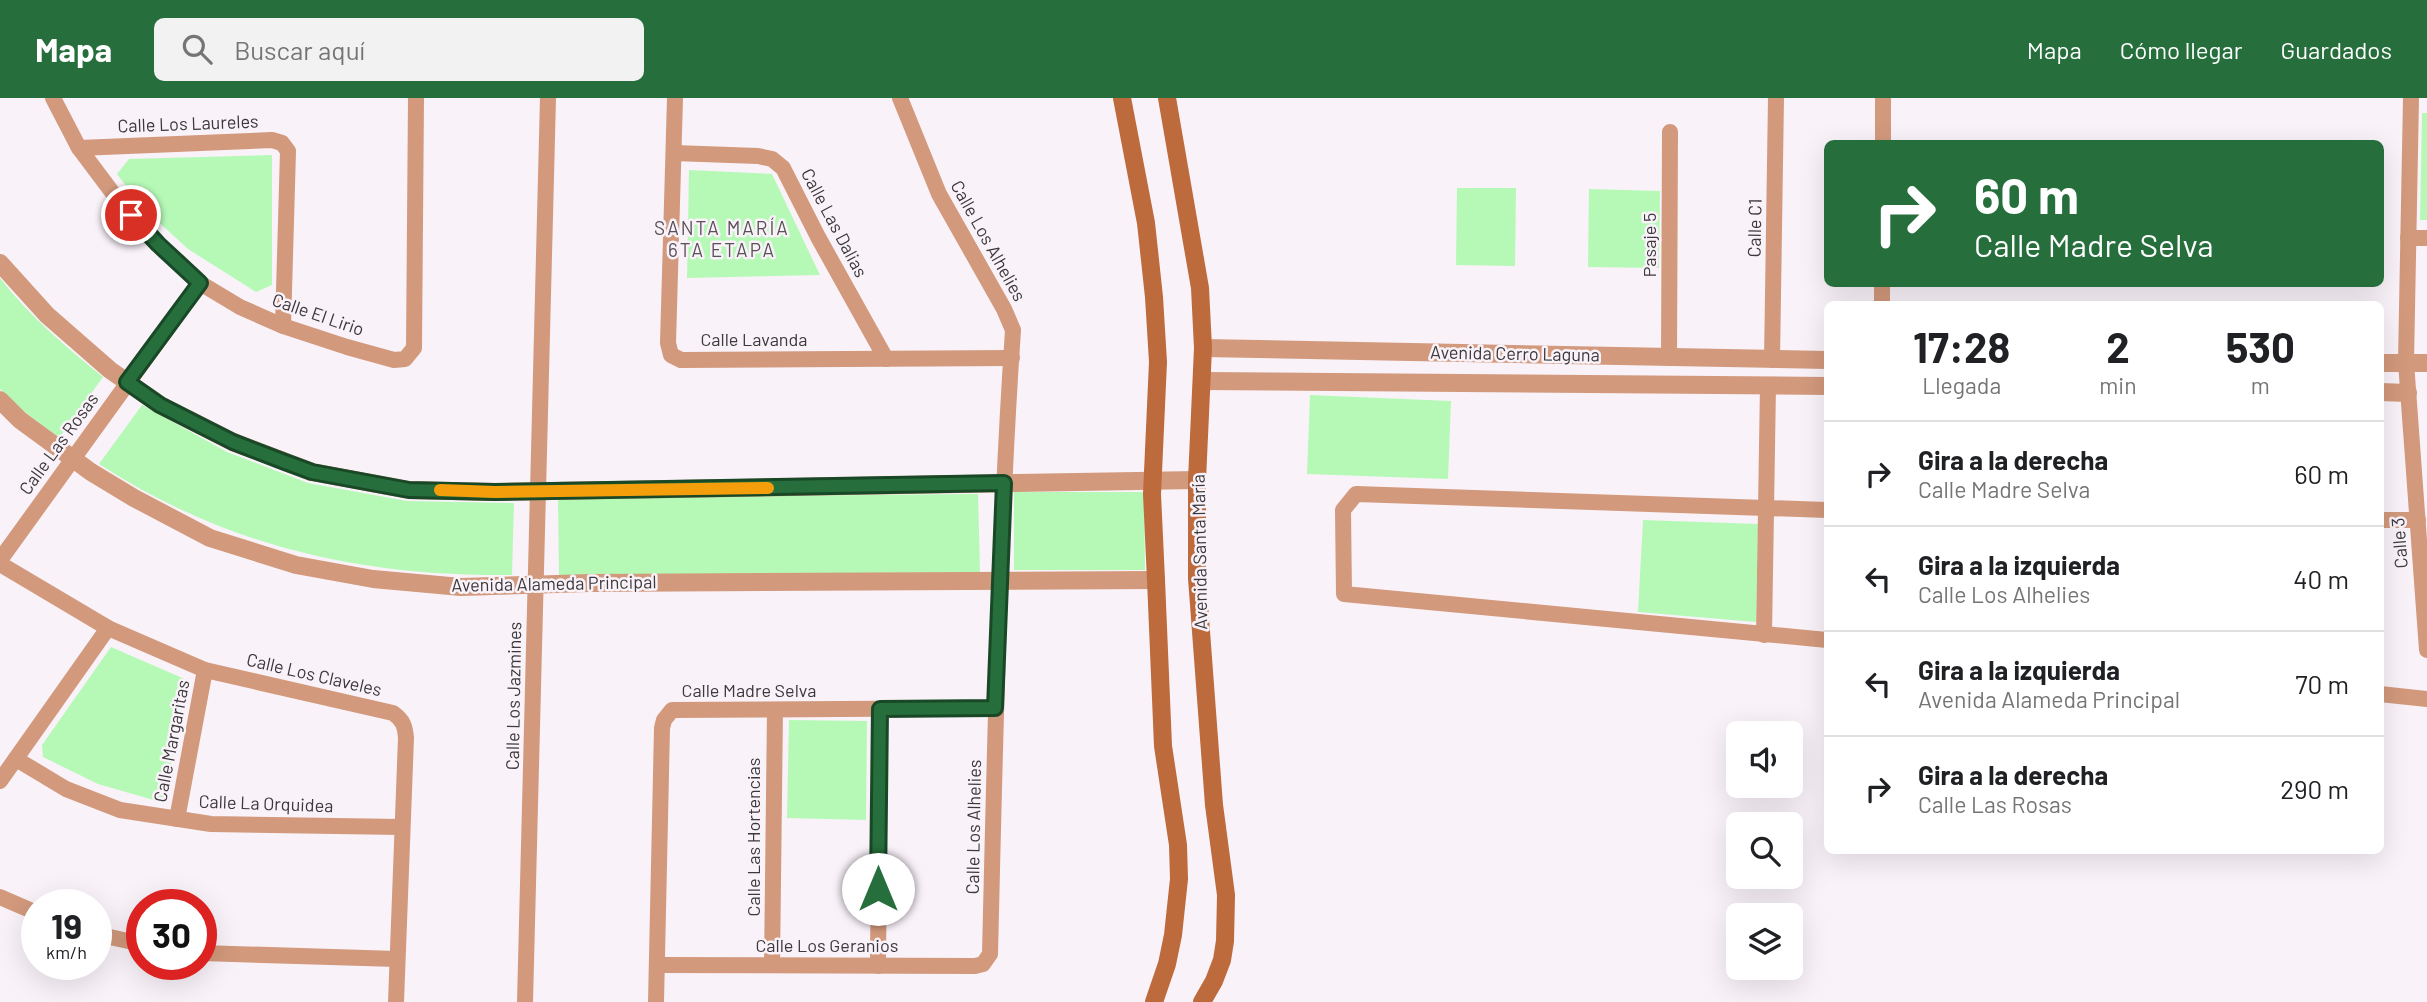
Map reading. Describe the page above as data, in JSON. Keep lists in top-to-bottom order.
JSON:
{
  "streets": {
    "main road": ["Avenida Santa María"],
    "street": [
      "Calle Los Laureles",
      "Calle Las Dalias",
      "Calle C1",
      "Calle Los Alhelies",
      "Pasaje 5",
      "Calle El Lirio",
      "Calle Lavanda",
      "Avenida Cerro Laguna",
      "Calle Las Rosas",
      "Calle 3",
      "Avenida Alameda Principal",
      "Calle Los Claveles",
      "Calle Madre Selva",
      "Calle Los Jazmines",
      "Calle Margaritas",
      "Calle La Orquidea",
      "Calle Las Hortencias",
      "Calle Los Geranios"
    ]
  },
  "crossings": [
    ["Calle Los Laureles", "Calle El Lirio"],
    ["Calle Las Dalias", "Calle Lavanda"],
    ["Calle C1", "Avenida Cerro Laguna"],
    ["Calle Los Alhelies", "Calle Lavanda"],
    ["Calle Los Alhelies", "Avenida Alameda Principal"],
    ["Calle Los Alhelies", "Calle Madre Selva"],
    ["Calle Los Alhelies", "Calle Los Geranios"],
    ["Pasaje 5", "Avenida Cerro Laguna"],
    ["Calle El Lirio", "Calle Las Rosas"],
    ["Avenida Cerro Laguna", "Avenida Santa María"],
    ["Calle Las Rosas", "Avenida Alameda Principal"],
    ["Calle Las Rosas", "Calle Los Claveles"],
    ["Avenida Alameda Principal", "Calle Los Jazmines"],
    ["Calle Los Claveles", "Calle Margaritas"],
    ["Calle Los Claveles", "Calle La Orquidea"],
    ["Calle Madre Selva", "Calle Las Hortencias"],
    ["Calle Madre Selva", "Calle Los Geranios"],
    ["Calle Margaritas", "Calle La Orquidea"],
    ["Calle Las Hortencias", "Calle Los Geranios"]
  ],
  "districts": ["SANTA MARÍA 6TA ETAPA"],
  "page": {
    "header": "Mapa",
    "search": "Buscar aquí",
    "nav": ["Mapa", "Cómo llegar", "Guardados"],
    "turn": ["60 m", "Calle Madre Selva"],
    "eta": [
      "17:28",
      "Llegada",
      "2",
      "min",
      "530",
      "m"
    ],
    "list": [
      {
        "name": "Gira a la derecha",
        "note": "Calle Madre Selva",
        "value": "60 m"
      },
      {
        "name": "Gira a la izquierda",
        "note": "Calle Los Alhelies",
        "value": "40 m"
      },
      {
        "name": "Gira a la izquierda",
        "note": "Avenida Alameda Principal",
        "value": "70 m"
      },
      {
        "name": "Gira a la derecha",
        "note": "Calle Las Rosas",
        "value": "290 m"
      }
    ],
    "speed": "19 km/h",
    "limit": "30"
  }
}
